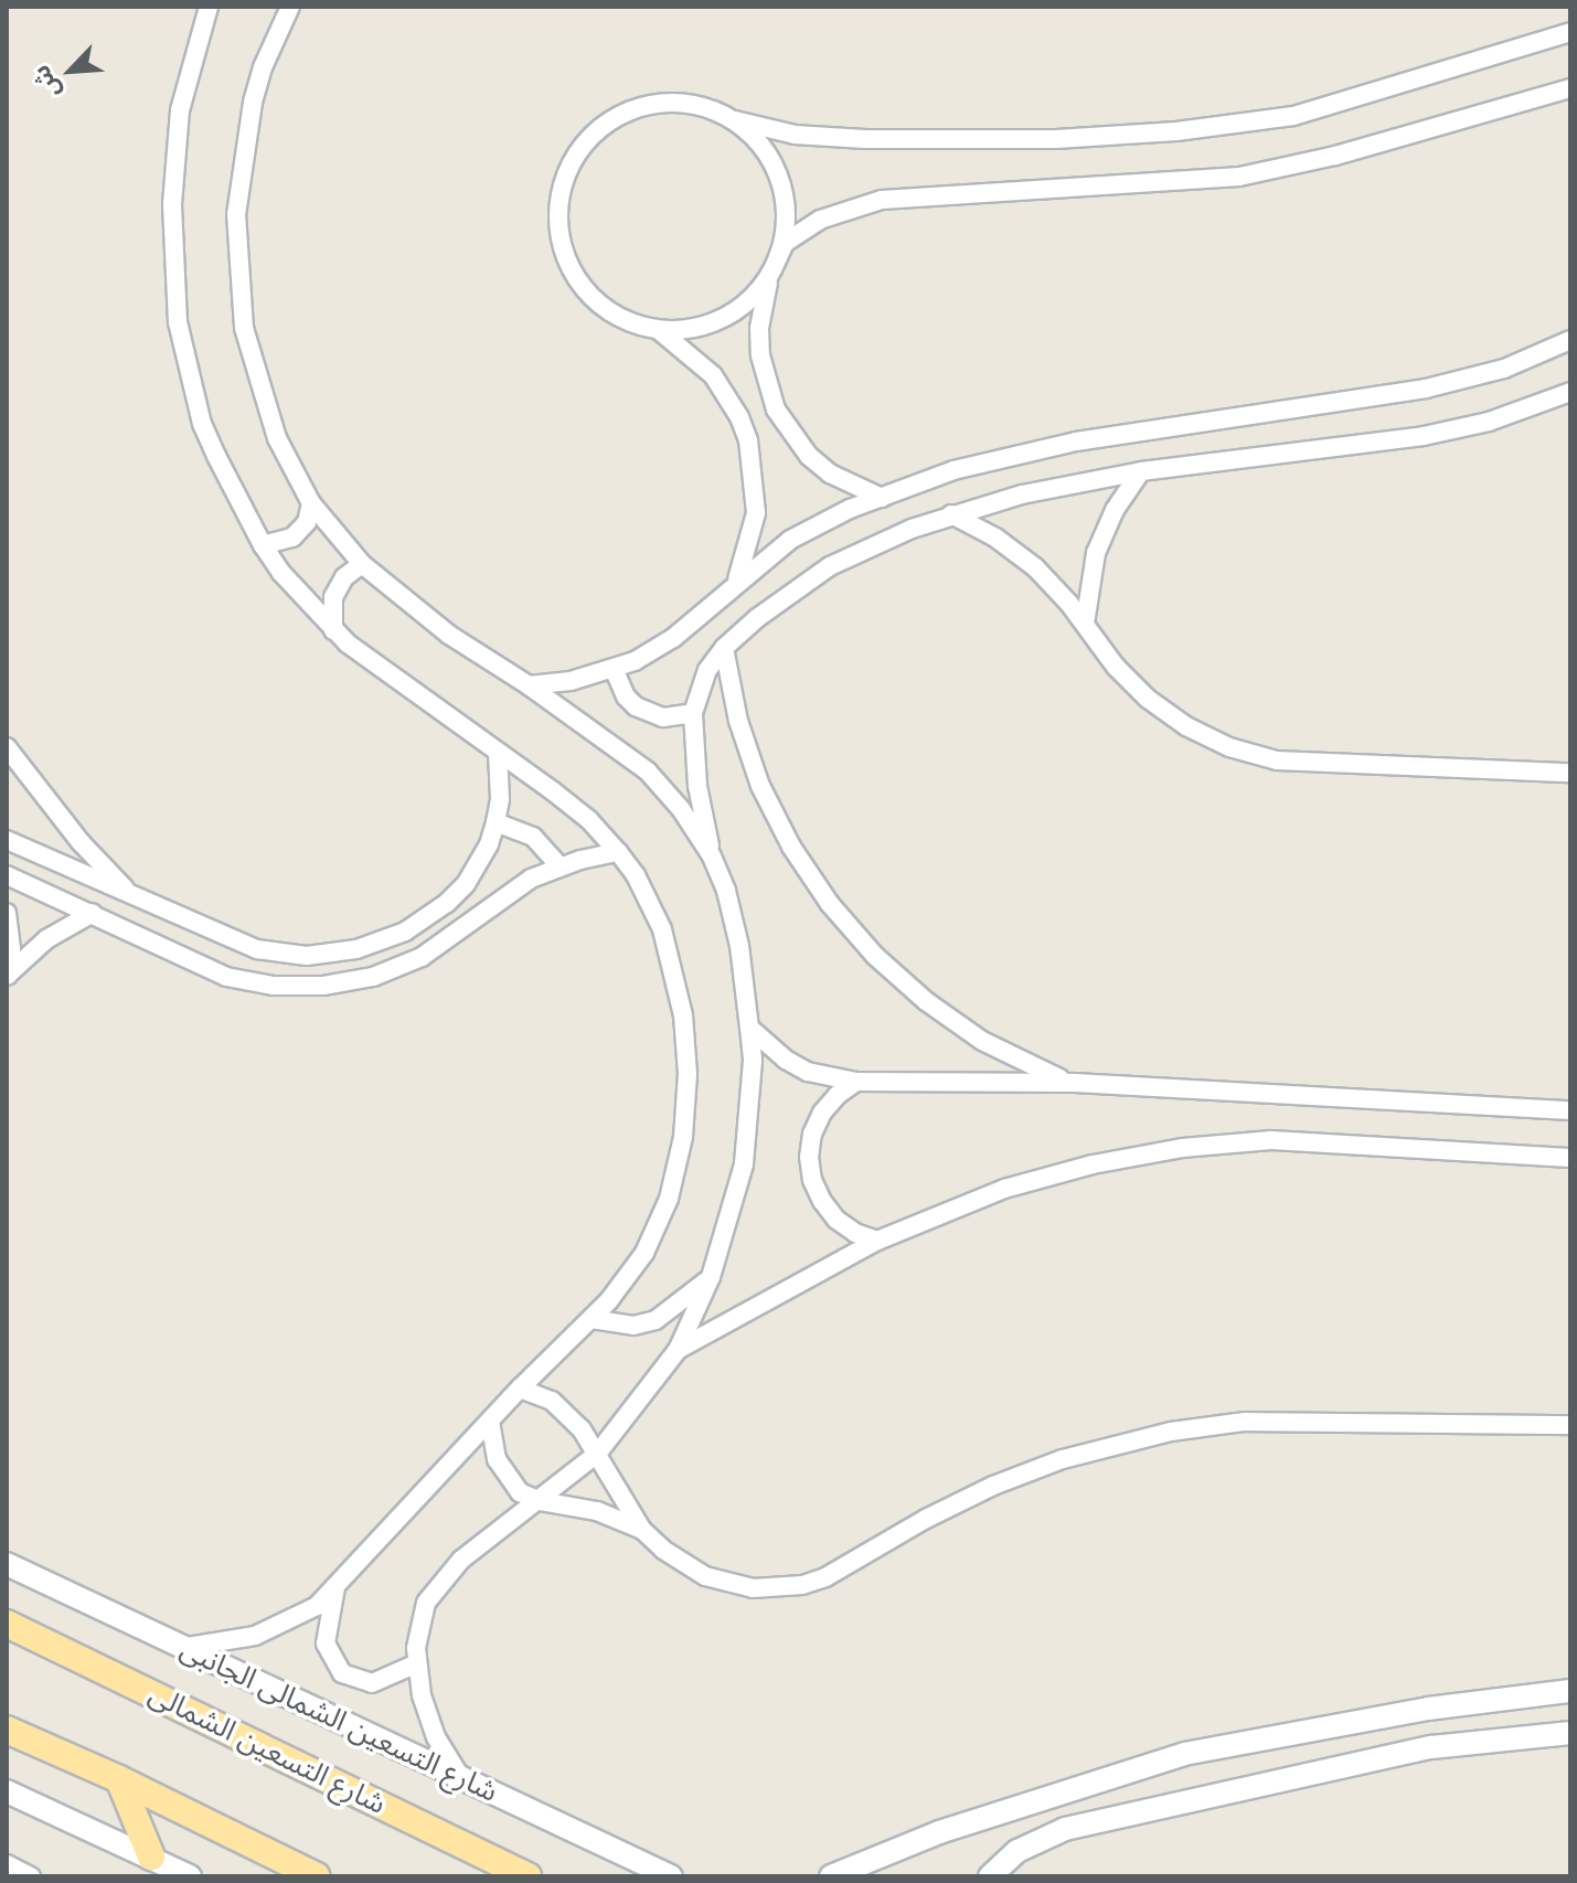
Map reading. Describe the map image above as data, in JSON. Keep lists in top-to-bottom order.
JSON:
{
  "streets": {
    "main road": ["شارع التسعين الشمالى"],
    "street": ["شارع التسعين الشمالى الجانبى"]
  },
  "north": "bottom left"
}
